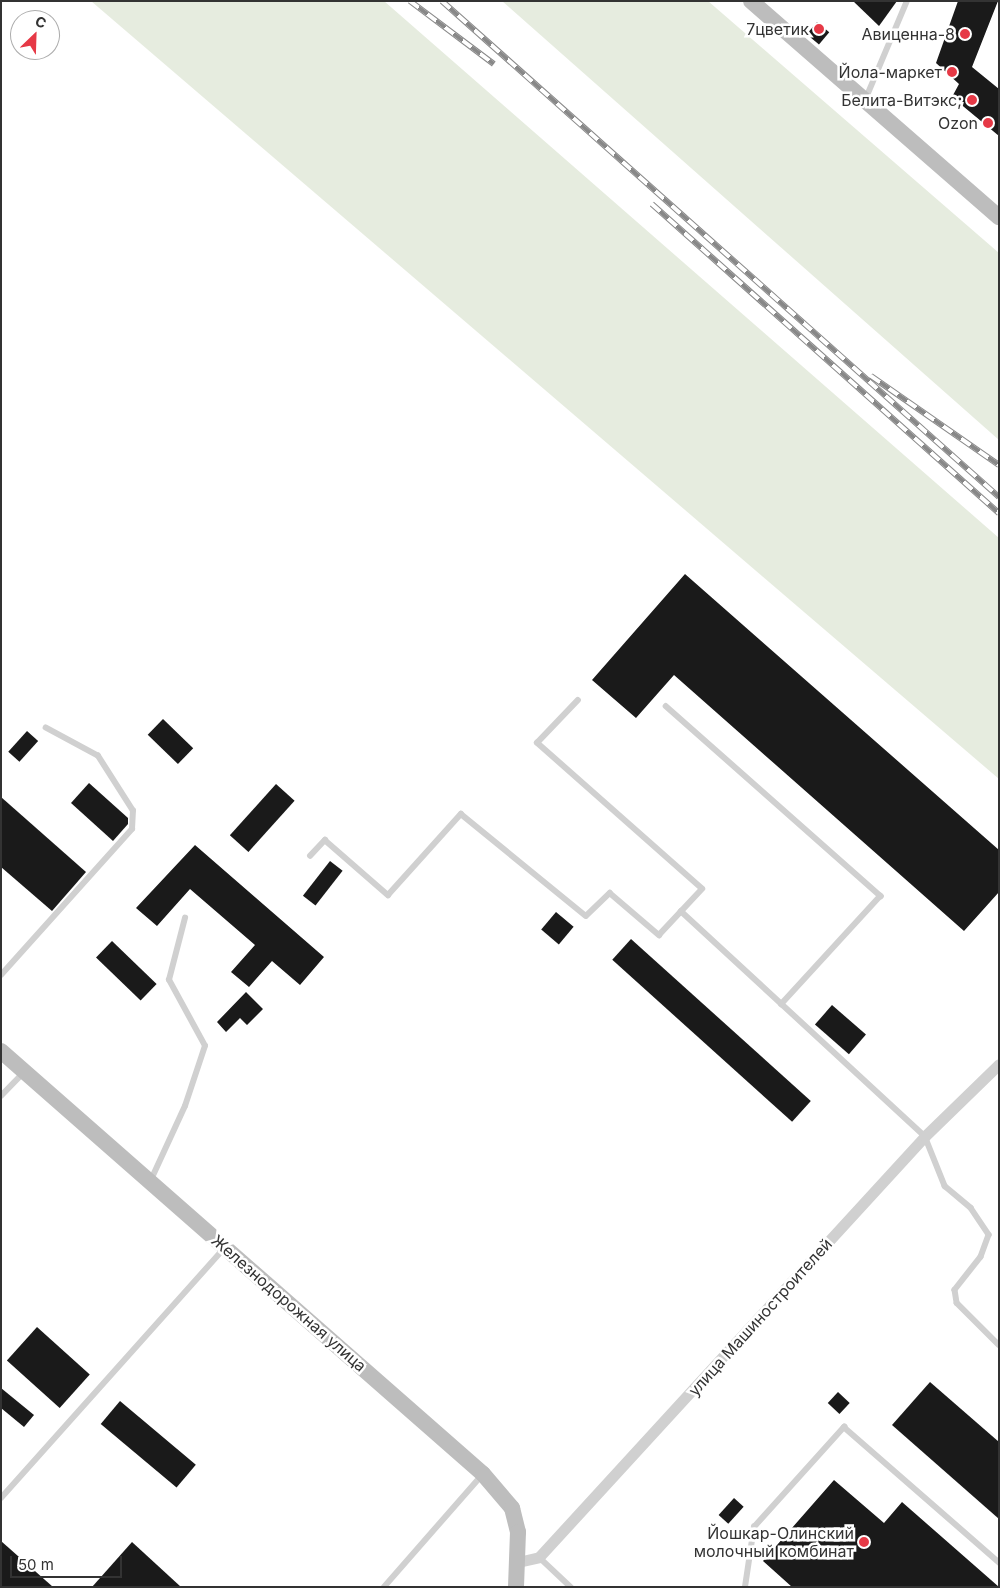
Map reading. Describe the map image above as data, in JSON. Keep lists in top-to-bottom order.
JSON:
{
  "streets": {
    "street": ["Железнодорожная улица", "улица Машиностроителей"]
  },
  "places": [
    "7цветик",
    "Авиценна-8",
    "Йола-маркет",
    "Белита-Витэкс;",
    "Ozon",
    "Йошкар-Олинский молочный комбинат"
  ],
  "scale_bar": "50 m",
  "north": "top right"
}
